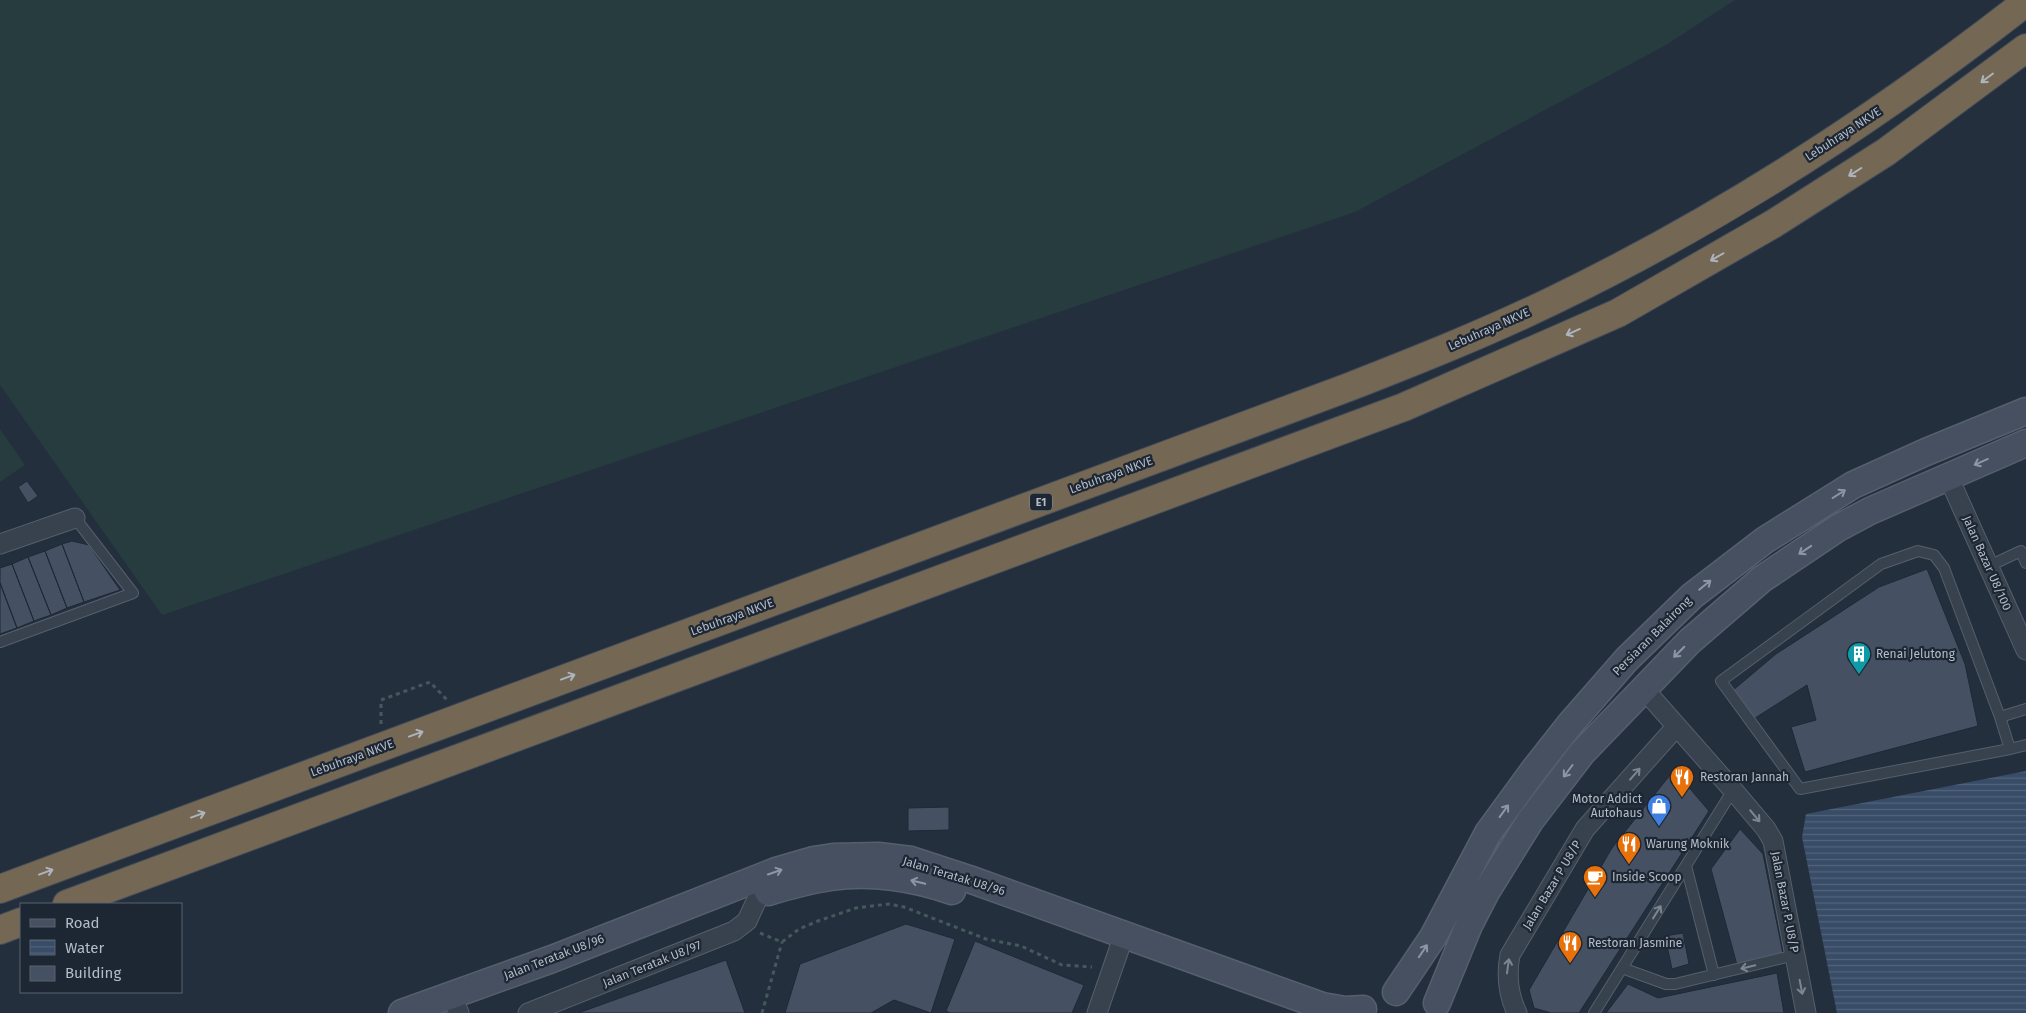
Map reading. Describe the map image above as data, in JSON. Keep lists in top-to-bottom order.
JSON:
{
  "streets": {
    "highway": ["Lebuhraya NKVE", "E1"],
    "street": [
      "Jalan Bazar U8/100",
      "Persiaran Balairong",
      "Jalan Teratak U8/96",
      "Jalan Bazar P U8/P",
      "Jalan Bazar P. U8/P",
      "Jalan Teratak U8/97"
    ]
  },
  "crossings": [
    ["Jalan Teratak U8/96", "Jalan Teratak U8/97"],
    ["Jalan Bazar P U8/P", "Jalan Bazar P. U8/P"]
  ],
  "one_way": ["Jalan Bazar P. U8/P"],
  "places": {
    "building": ["Renai Jelutong"],
    "restaurant": ["Restoran Jannah", "Warung Moknik", "Restoran Jasmine"],
    "shop": ["Motor Addict Autohaus"],
    "cafe": ["Inside Scoop"]
  },
  "legend": ["Road", "Water", "Building"]
}
